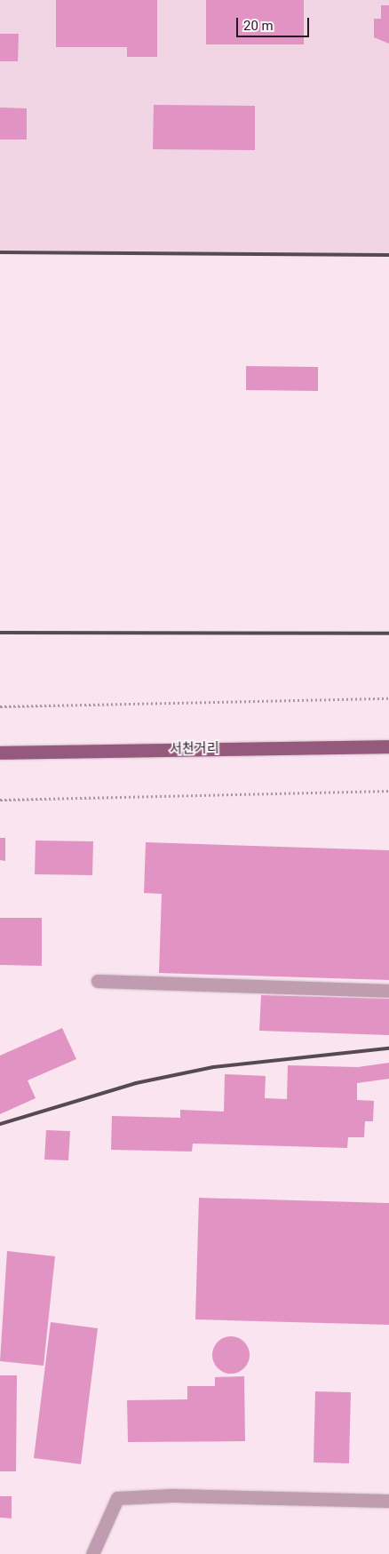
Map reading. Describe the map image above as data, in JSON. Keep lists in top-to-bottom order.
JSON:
{
  "streets": {
    "main road": ["서천거리"]
  },
  "scale_bar": "20 m"
}
